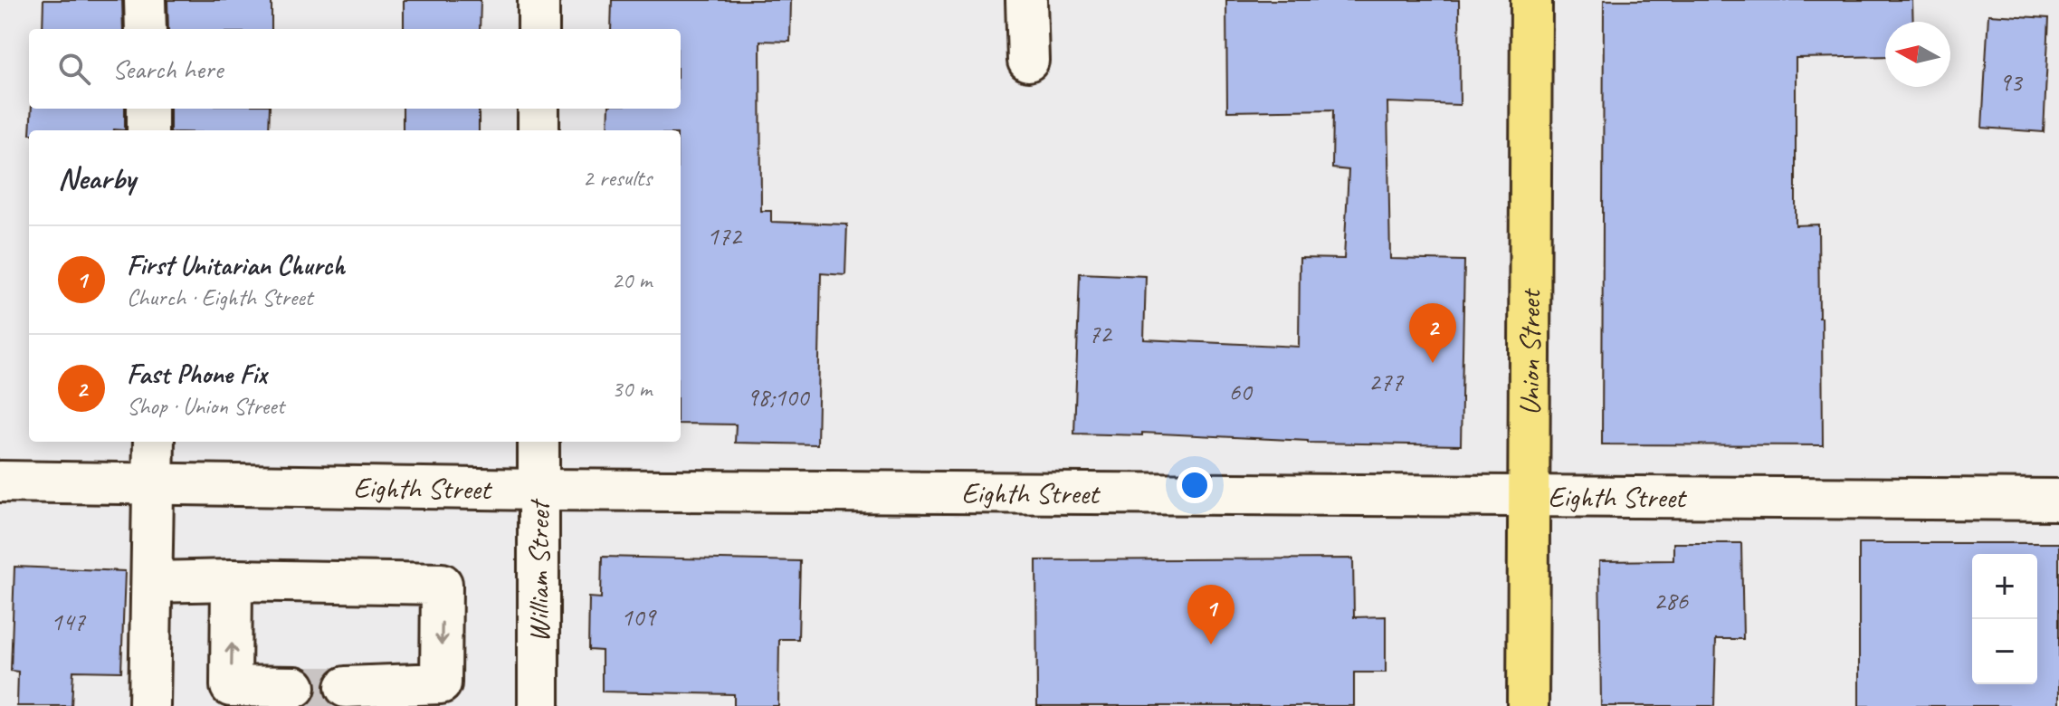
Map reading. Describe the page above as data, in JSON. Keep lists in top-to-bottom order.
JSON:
{
  "streets": {
    "main road": ["Union Street"],
    "street": ["Eighth Street", "William Street"]
  },
  "crossings": [
    ["Union Street", "Eighth Street"],
    ["Eighth Street", "William Street"]
  ],
  "house_numbers": [
    "93",
    "172",
    "72",
    "277",
    "60",
    "98;100",
    "286",
    "109",
    "147"
  ],
  "north": "left",
  "page": {
    "search": "Search here",
    "heading": ["Nearby", "2 results"],
    "list": [
      {
        "mark": "1",
        "name": "First Unitarian Church",
        "note": "Church · Eighth Street",
        "value": "20 m"
      },
      {
        "mark": "2",
        "name": "Fast Phone Fix",
        "note": "Shop · Union Street",
        "value": "30 m"
      }
    ],
    "pins": ["2", "1"],
    "map_buttons": ["+", "−"]
  }
}
